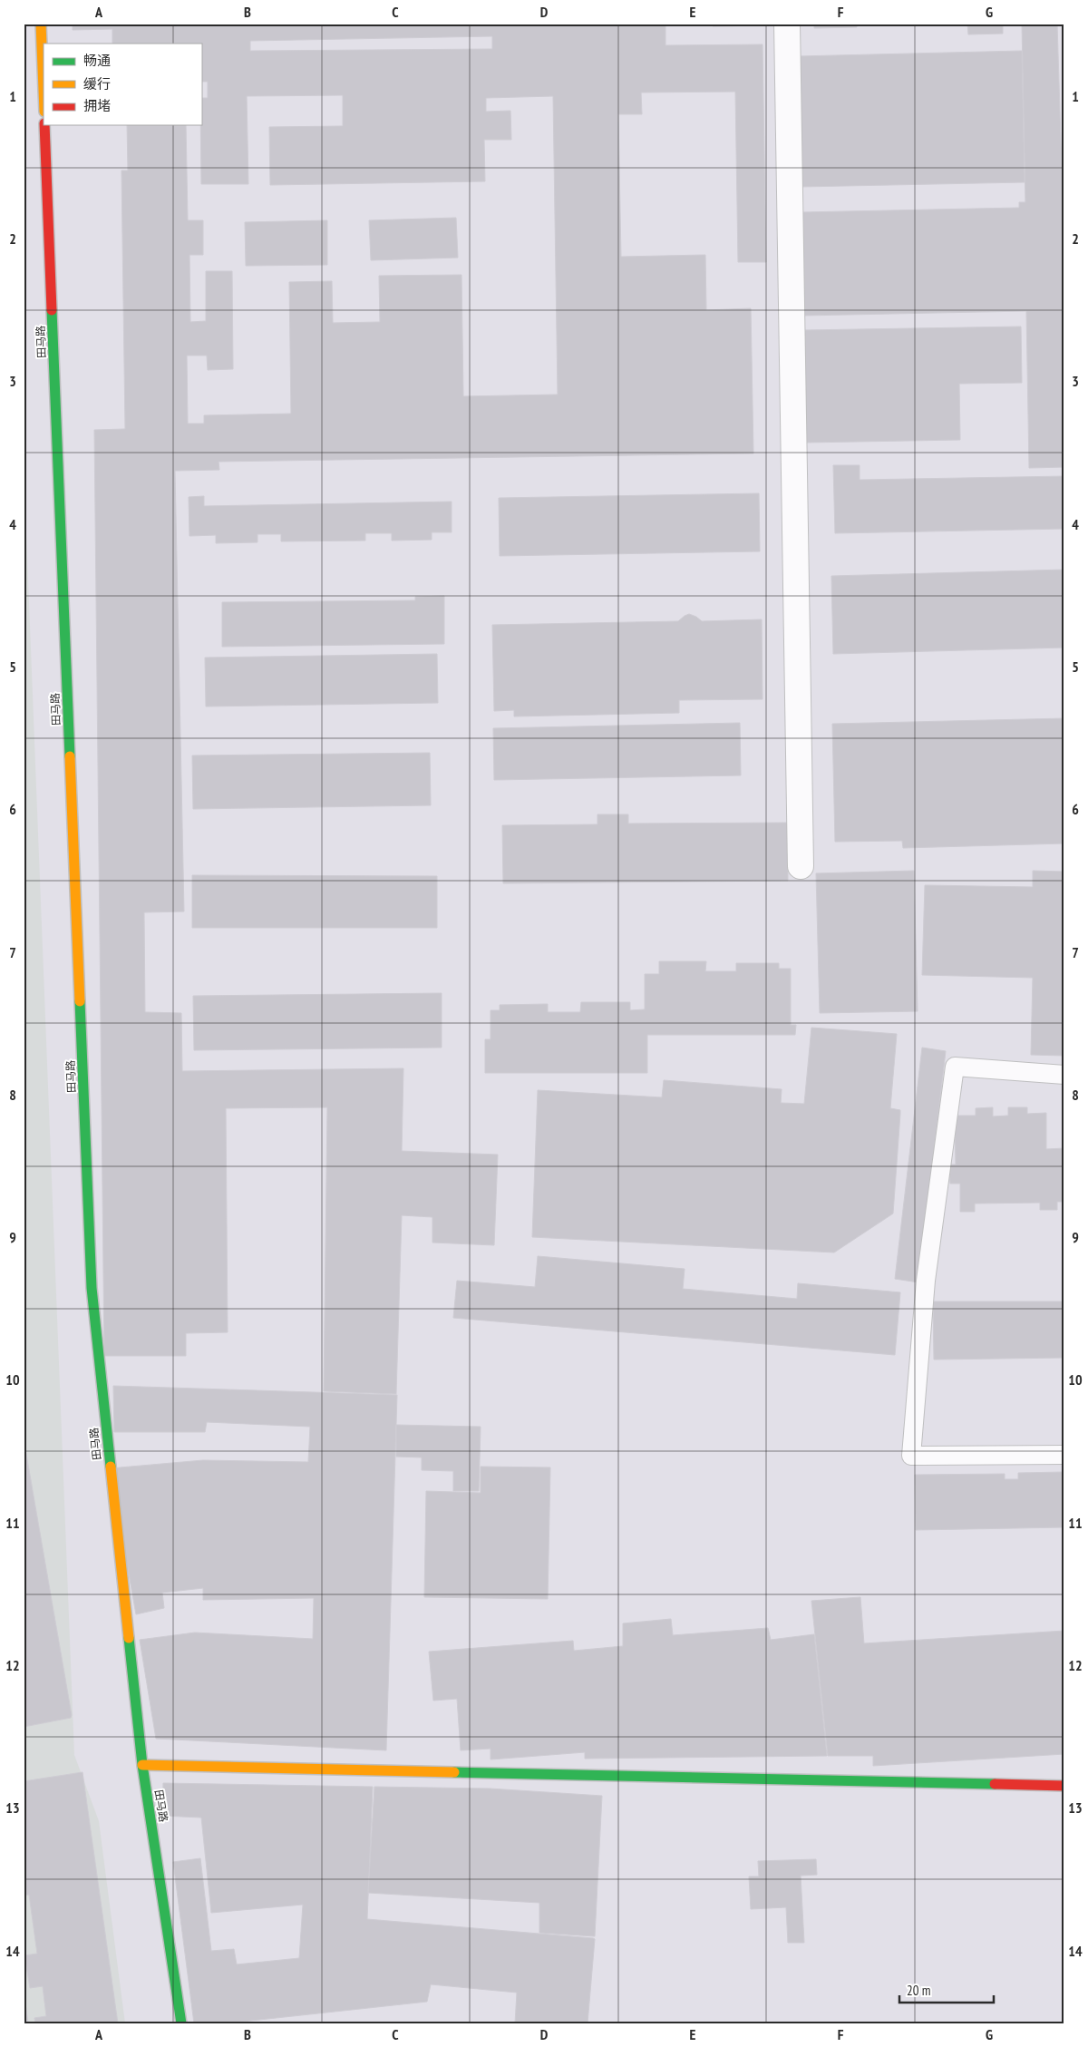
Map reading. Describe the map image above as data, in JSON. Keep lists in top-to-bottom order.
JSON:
{
  "streets": {
    "street": ["田马路"]
  },
  "legend": ["畅通", "缓行", "拥堵"],
  "scale_bar": "20 m",
  "grid": {
    "columns": [
      "A",
      "B",
      "C",
      "D",
      "E",
      "F",
      "G"
    ],
    "rows": [
      "1",
      "2",
      "3",
      "4",
      "5",
      "6",
      "7",
      "8",
      "9",
      "10",
      "11",
      "12",
      "13",
      "14"
    ]
  }
}
